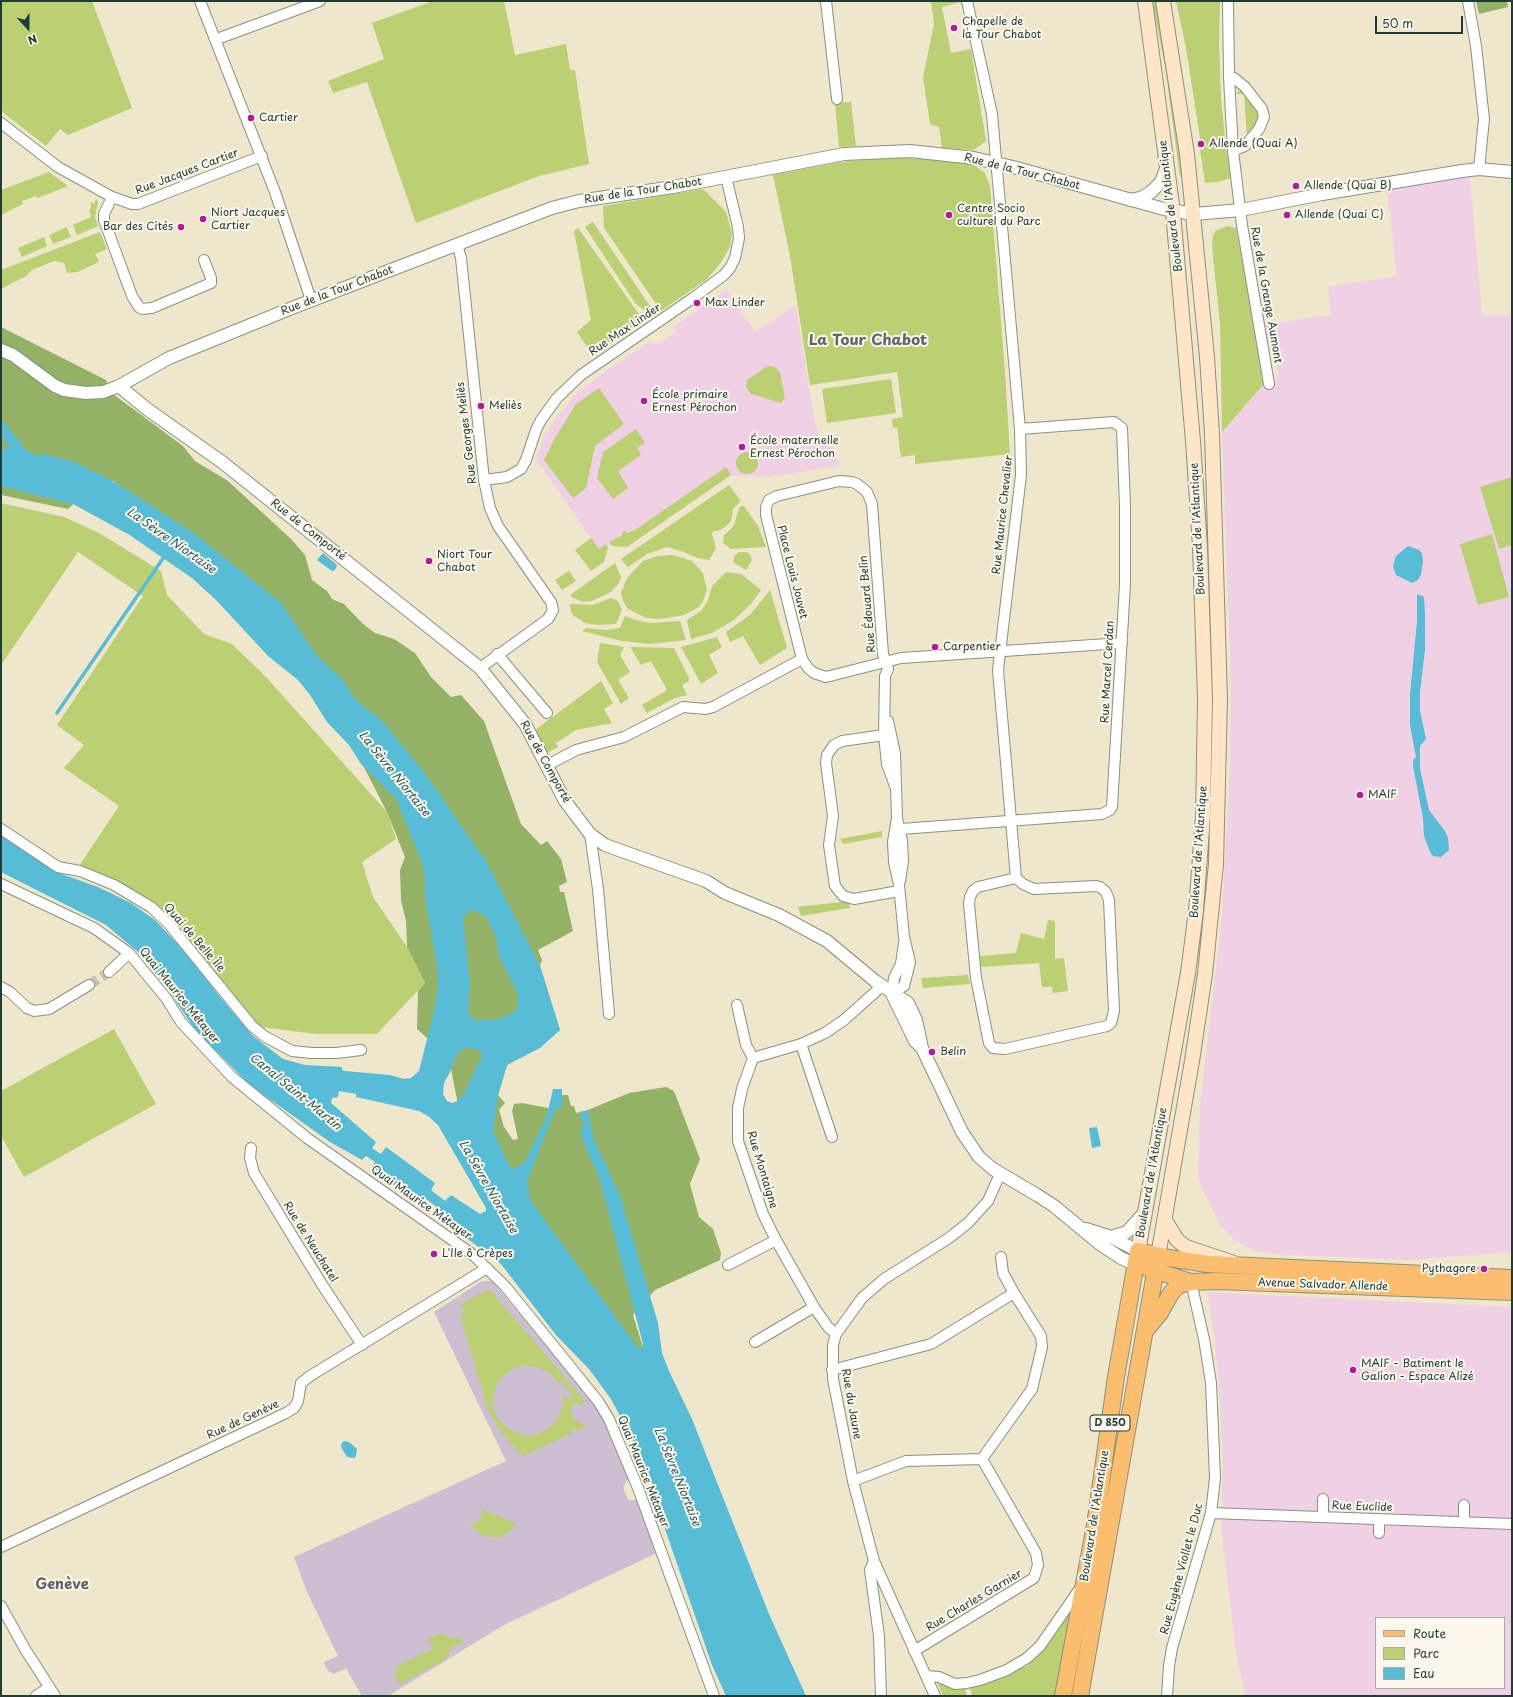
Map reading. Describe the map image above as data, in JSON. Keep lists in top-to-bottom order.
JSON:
{
  "streets": {
    "main road": ["Boulevard de l'Atlantique", "Avenue Salvador Allende", "D 850"],
    "street": [
      "Rue Jacques Cartier",
      "Rue de la Tour Chabot",
      "Rue de la Grange Aumont",
      "Rue Max Linder",
      "Rue Georges Meliès",
      "Rue Maurice Chevalier",
      "Rue de Comporté",
      "Place Louis Jouvet",
      "Rue Édouard Belin",
      "Rue Marcel Cerdan",
      "Quai de Belle Île",
      "Quai Maurice Métayer",
      "Rue Montaigne",
      "Rue de Neuchatel",
      "Rue du Jaune",
      "Rue de Genève",
      "Rue Euclide",
      "Rue Eugène Viollet le Duc",
      "Rue Charles Garnier"
    ]
  },
  "crossings": [
    ["Rue de la Tour Chabot", "Boulevard de l'Atlantique"],
    ["Rue de la Tour Chabot", "Rue de la Grange Aumont"],
    ["Rue de la Tour Chabot", "Rue Max Linder"],
    ["Rue de la Tour Chabot", "Rue Georges Meliès"],
    ["Rue de la Tour Chabot", "Rue Maurice Chevalier"],
    ["Rue de la Tour Chabot", "Rue de Comporté"],
    ["Boulevard de l'Atlantique", "Rue de Comporté"],
    ["Boulevard de l'Atlantique", "Avenue Salvador Allende"],
    ["Boulevard de l'Atlantique", "Rue Eugène Viollet le Duc"],
    ["Rue Max Linder", "Rue Georges Meliès"],
    ["Rue Maurice Chevalier", "Place Louis Jouvet"],
    ["Rue Maurice Chevalier", "Rue Marcel Cerdan"],
    ["Rue de Comporté", "Rue Édouard Belin"],
    ["Rue de Comporté", "Avenue Salvador Allende"],
    ["Rue de Comporté", "Rue du Jaune"],
    ["Place Louis Jouvet", "Rue Édouard Belin"],
    ["Place Louis Jouvet", "Rue Marcel Cerdan"],
    ["Rue Édouard Belin", "Rue Marcel Cerdan"],
    ["Quai Maurice Métayer", "Rue de Genève"],
    ["Rue Montaigne", "Rue du Jaune"],
    ["Rue de Neuchatel", "Rue de Genève"],
    ["Avenue Salvador Allende", "Rue Eugène Viollet le Duc"],
    ["Rue du Jaune", "Rue Charles Garnier"],
    ["Rue Euclide", "Rue Eugène Viollet le Duc"]
  ],
  "districts": ["La Tour Chabot", "Genève"],
  "water": ["La Sèvre Niortaise", "Canal Saint-Martin"],
  "places": [
    "Chapelle de la Tour Chabot",
    "Cartier",
    "Allende (Quai A)",
    "Allende (Quai B)",
    "Centre Socio culturel du Parc",
    "Allende (Quai C)",
    "Niort Jacques Cartier",
    "Bar des Cités",
    "Max Linder",
    "École primaire Ernest Pérochon",
    "Meliès",
    "École maternelle Ernest Pérochon",
    "Niort Tour Chabot",
    "Carpentier",
    "MAIF",
    "Belin",
    "L'Ile ô Crèpes",
    "Pythagore",
    "MAIF - Batiment le Galion - Espace Alizé"
  ],
  "legend": ["Route", "Parc", "Eau"],
  "scale_bar": "50 m",
  "north": "bottom"
}
